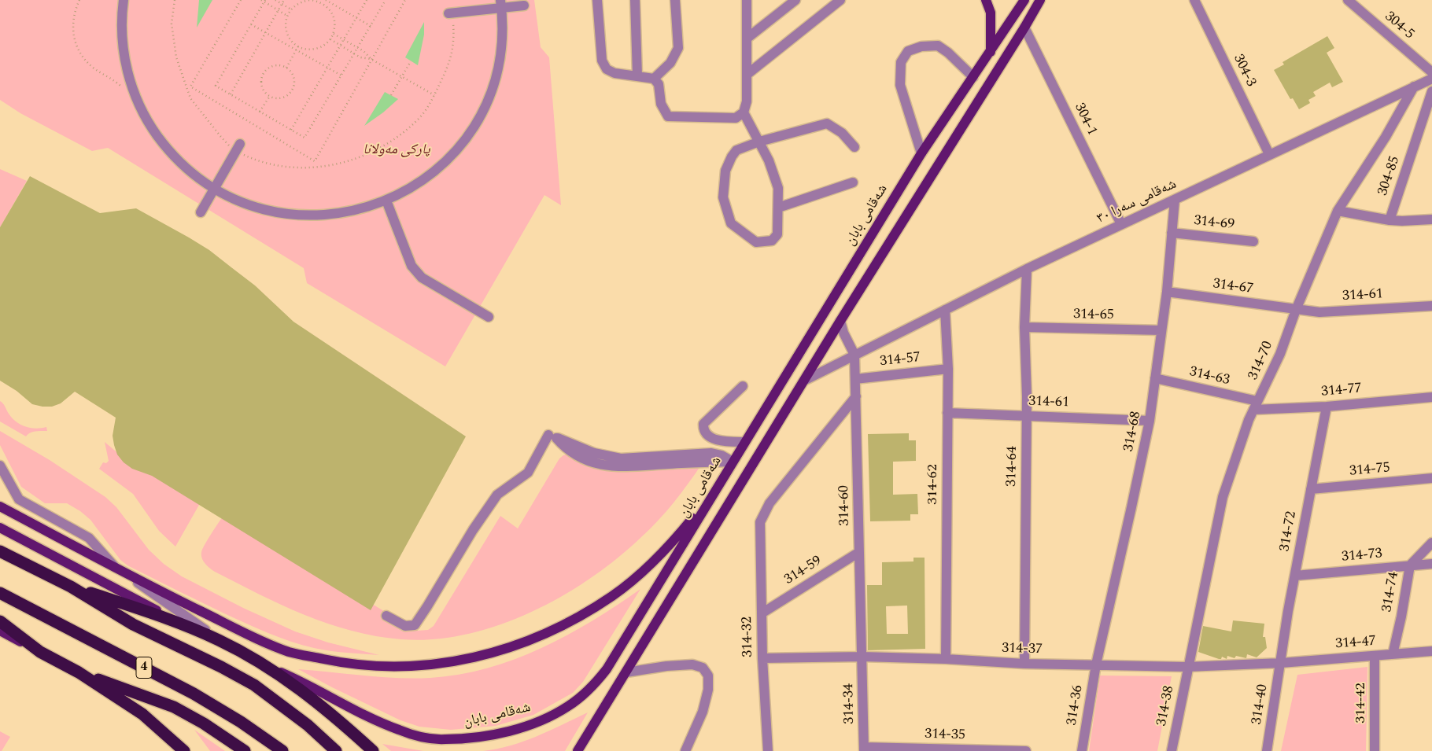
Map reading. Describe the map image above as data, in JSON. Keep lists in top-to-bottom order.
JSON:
{
  "streets": {
    "highway": ["4"],
    "main road": ["شەقامی بابان"],
    "street": [
      "304-5",
      "304-3",
      "304-1",
      "304-85",
      "شەقامی سەرا ٣٠",
      "314-69",
      "314-67",
      "314-61",
      "314-65",
      "314-57",
      "314-70",
      "314-63",
      "314-77",
      "314-68",
      "314-64",
      "314-75",
      "314-62",
      "314-60",
      "314-72",
      "314-73",
      "314-59",
      "314-74",
      "314-32",
      "314-47",
      "314-37",
      "314-42",
      "314-34",
      "314-40",
      "314-36",
      "314-38",
      "314-35"
    ]
  },
  "crossings": [
    ["304-3", "شەقامی سەرا ٣٠"],
    ["304-1", "شەقامی سەرا ٣٠"],
    ["شەقامی سەرا ٣٠", "314-70"],
    ["شەقامی سەرا ٣٠", "314-68"],
    ["شەقامی سەرا ٣٠", "314-64"],
    ["شەقامی سەرا ٣٠", "314-62"],
    ["شەقامی سەرا ٣٠", "314-60"],
    ["314-69", "314-68"],
    ["314-67", "314-61"],
    ["314-67", "314-70"],
    ["314-67", "314-68"],
    ["314-61", "314-70"],
    ["314-61", "314-68"],
    ["314-61", "314-64"],
    ["314-61", "314-62"],
    ["314-65", "314-68"],
    ["314-65", "314-64"],
    ["314-57", "314-62"],
    ["314-57", "314-60"],
    ["314-70", "314-63"],
    ["314-70", "314-77"],
    ["314-70", "314-37"],
    ["314-70", "314-38"],
    ["314-63", "314-77"],
    ["314-63", "314-68"],
    ["314-77", "314-72"],
    ["314-68", "314-37"],
    ["314-68", "314-36"],
    ["314-64", "314-37"],
    ["314-75", "314-72"],
    ["314-62", "314-37"],
    ["314-60", "314-59"],
    ["314-60", "314-32"],
    ["314-60", "314-37"],
    ["314-60", "314-34"],
    ["314-72", "314-73"],
    ["314-72", "314-47"],
    ["314-72", "314-37"],
    ["314-72", "314-40"],
    ["314-73", "314-74"],
    ["314-59", "314-32"],
    ["314-74", "314-47"],
    ["314-32", "314-37"],
    ["314-47", "314-37"],
    ["314-47", "314-42"],
    ["314-47", "314-40"],
    ["314-37", "314-34"],
    ["314-37", "314-40"],
    ["314-37", "314-36"],
    ["314-37", "314-38"],
    ["314-34", "314-35"]
  ],
  "parks": ["پارکی مەولانا"]
}
